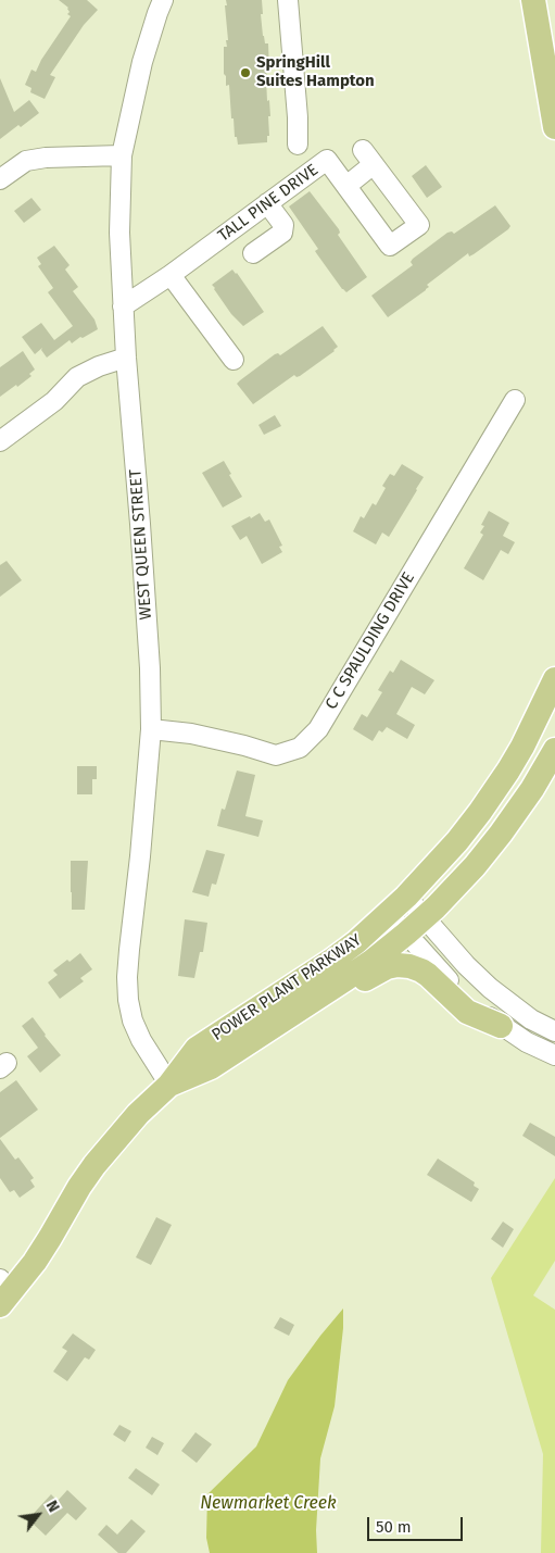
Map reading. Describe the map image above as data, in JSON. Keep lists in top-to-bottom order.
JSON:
{
  "streets": {
    "main road": ["POWER PLANT PARKWAY"],
    "street": ["TALL PINE DRIVE", "WEST QUEEN STREET", "C C SPAULDING DRIVE"]
  },
  "crossings": [
    ["TALL PINE DRIVE", "WEST QUEEN STREET"],
    ["WEST QUEEN STREET", "C C SPAULDING DRIVE"],
    ["WEST QUEEN STREET", "POWER PLANT PARKWAY"]
  ],
  "water": ["Newmarket Creek"],
  "places": ["SpringHill Suites Hampton"],
  "scale_bar": "50 m",
  "north": "top right"
}
